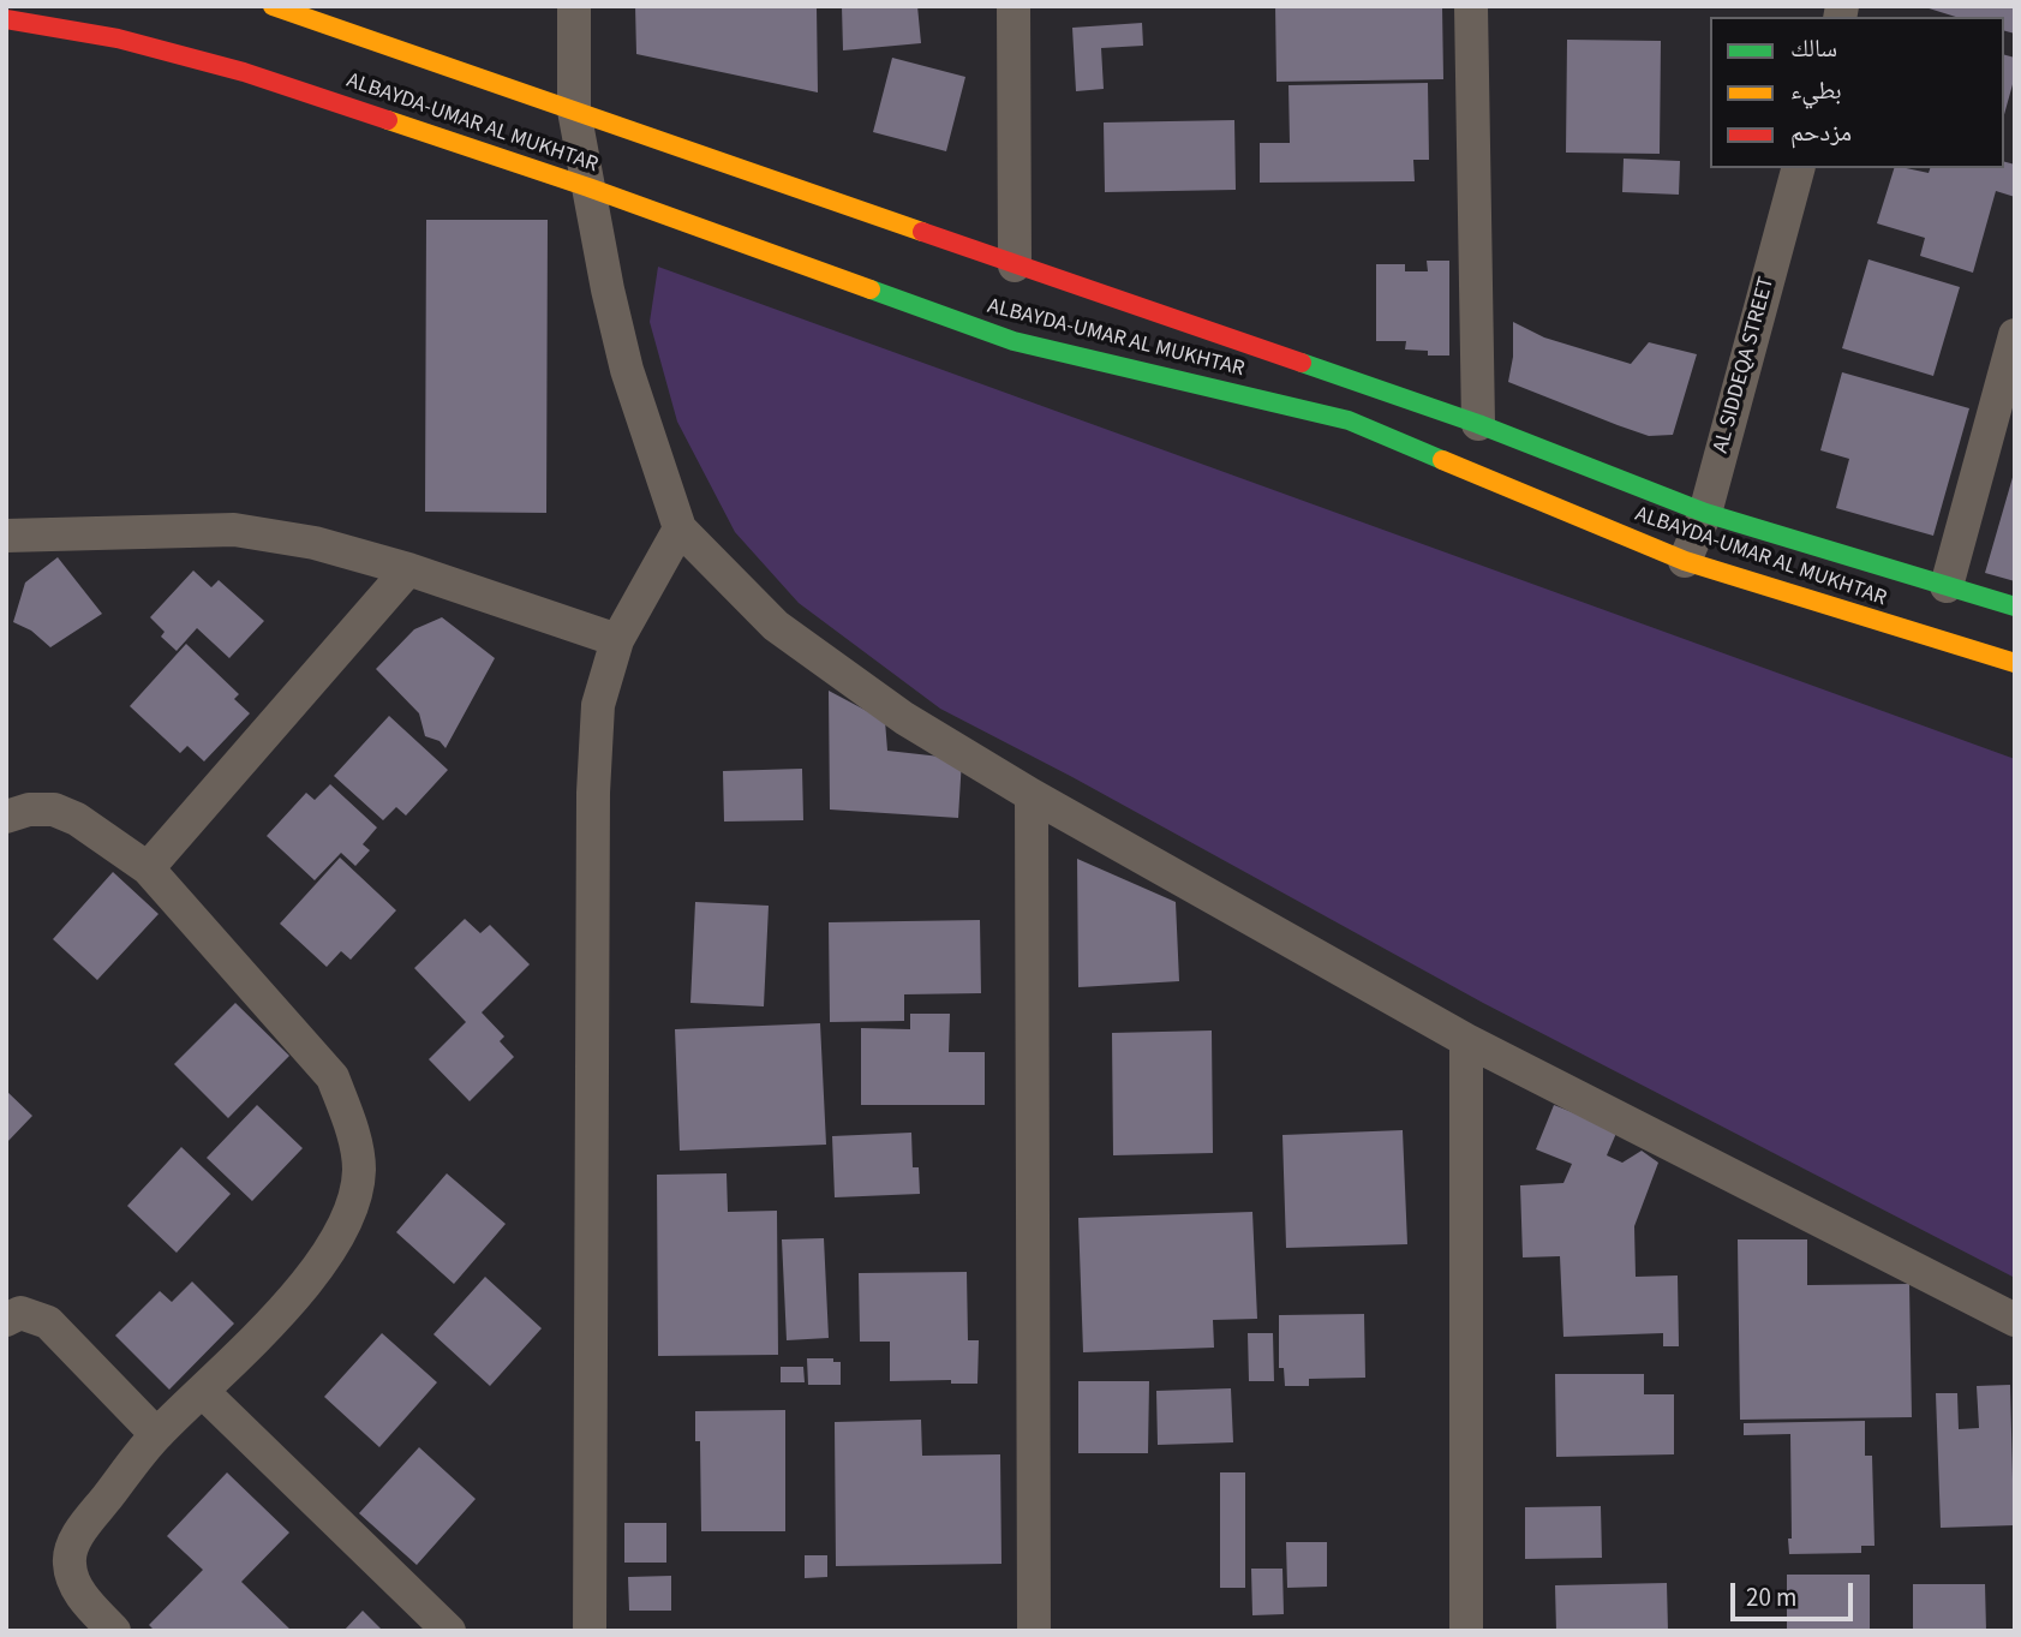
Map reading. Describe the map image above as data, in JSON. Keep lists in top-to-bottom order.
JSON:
{
  "streets": {
    "main road": ["ALBAYDA-UMAR AL MUKHTAR"],
    "street": ["AL SIDDEQA STREET"]
  },
  "crossings": [
    ["ALBAYDA-UMAR AL MUKHTAR", "AL SIDDEQA STREET"]
  ],
  "legend": ["سالك", "بطيء", "مزدحم"],
  "scale_bar": "20 m"
}
